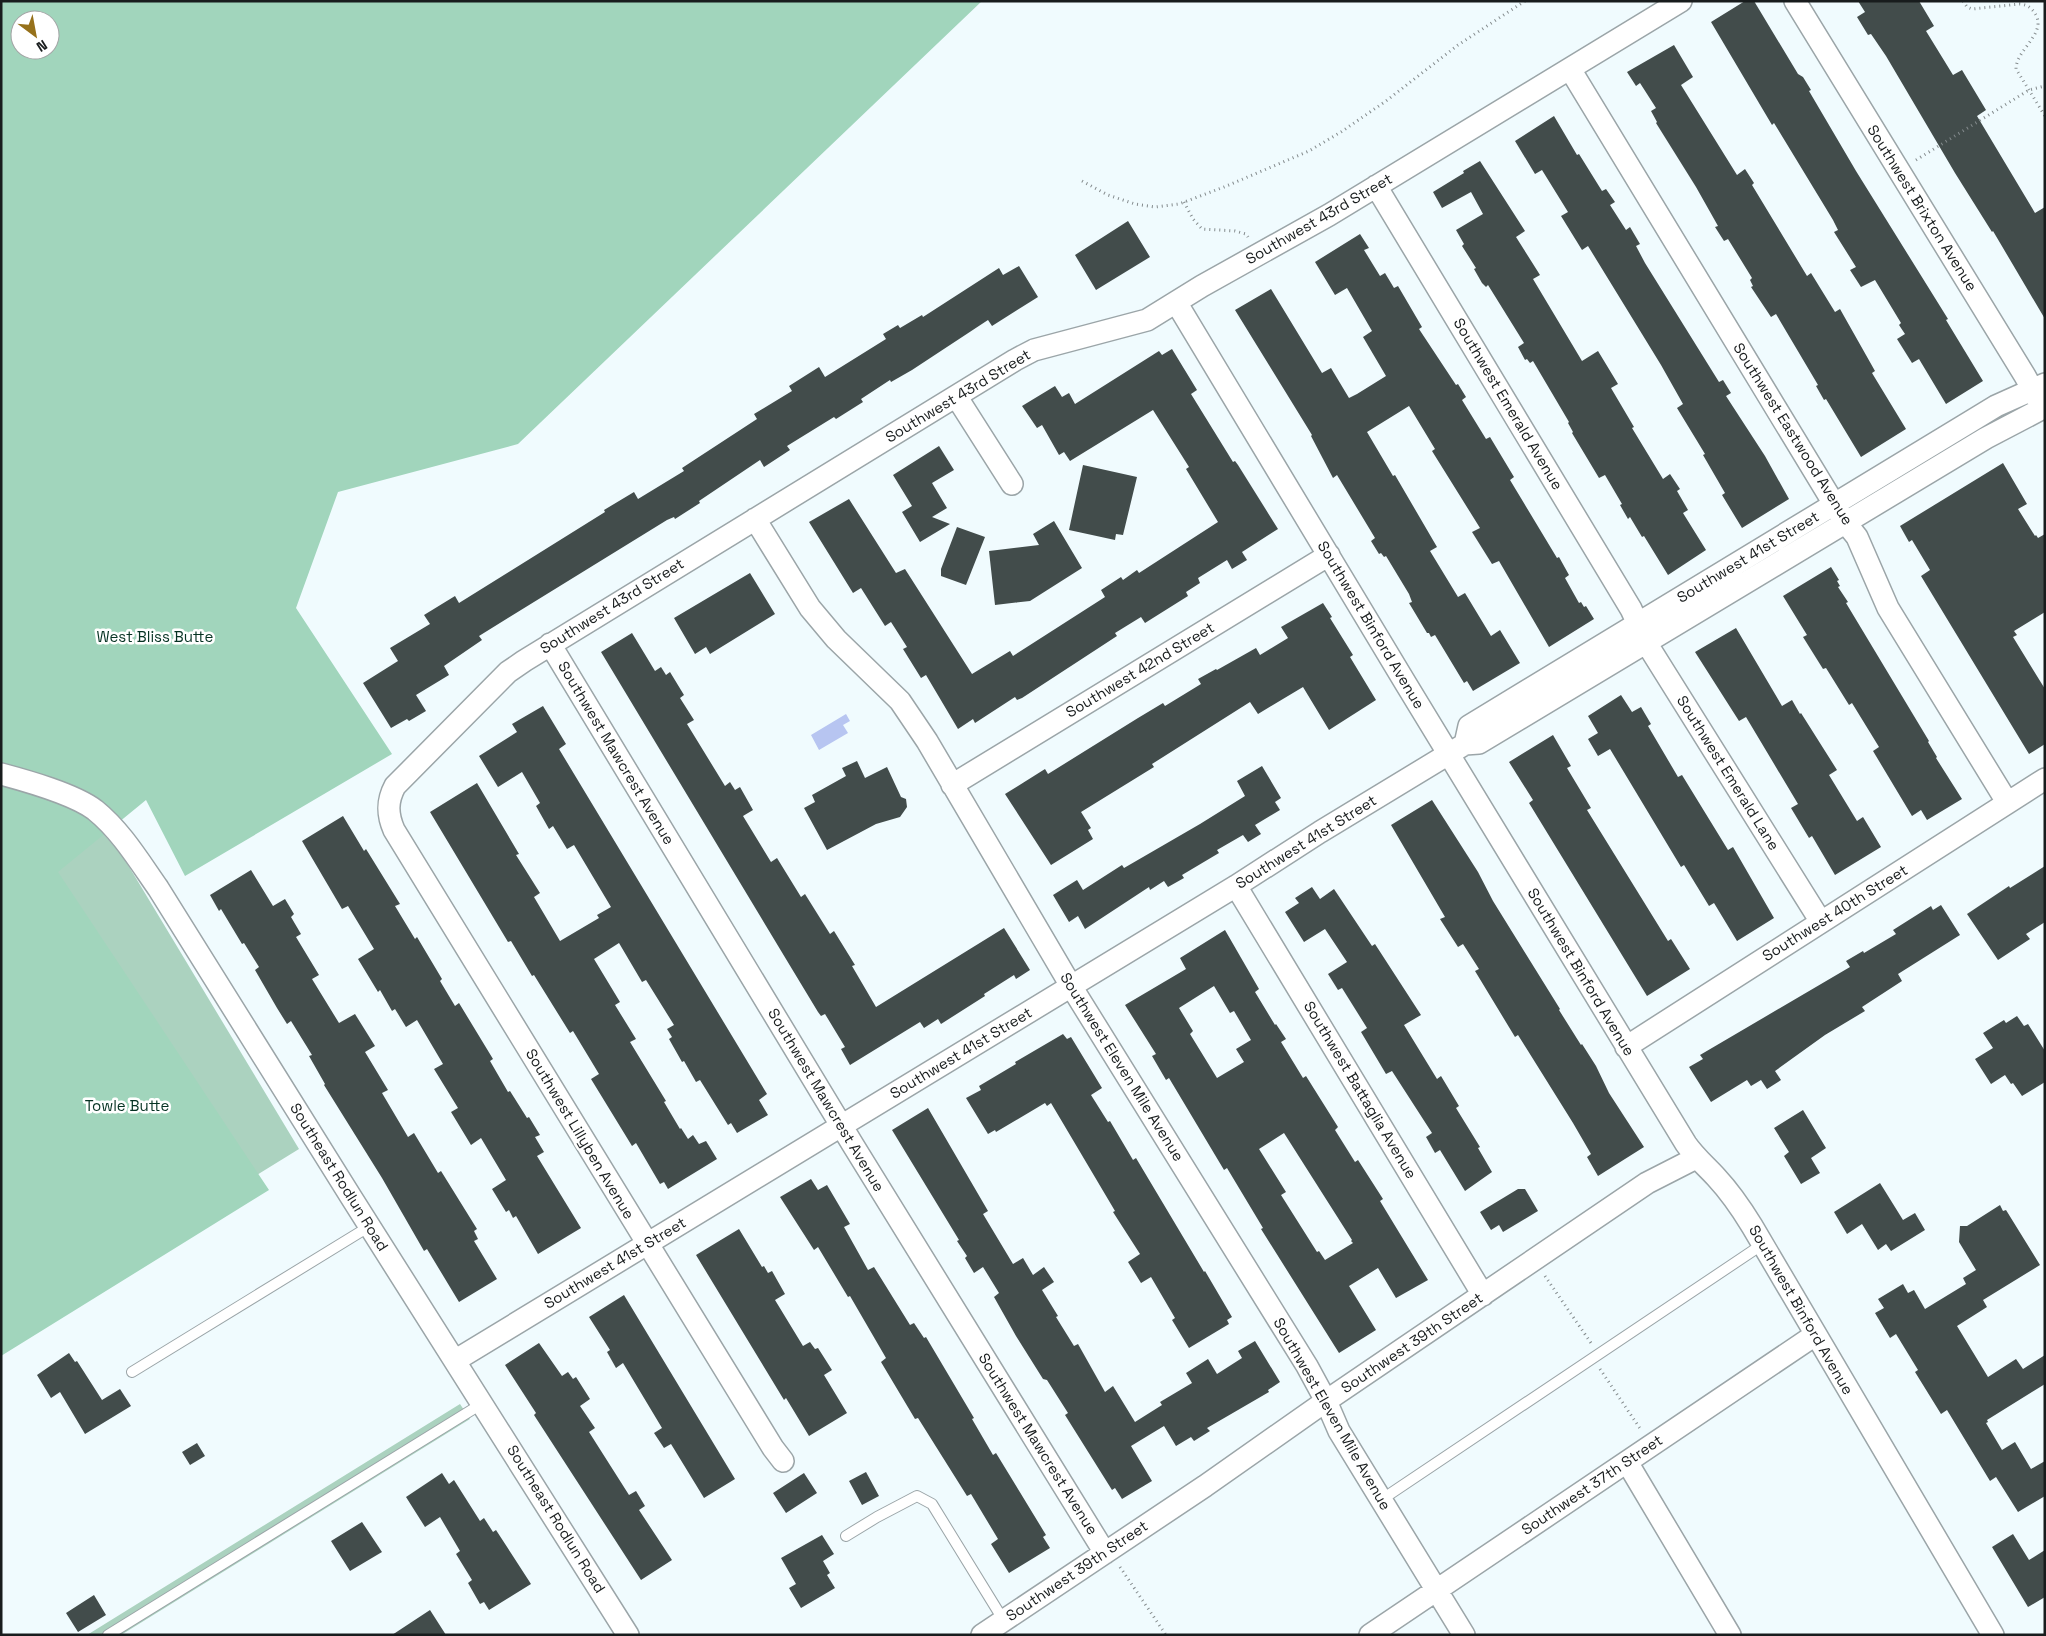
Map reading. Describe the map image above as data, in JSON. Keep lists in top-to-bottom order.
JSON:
{
  "streets": {
    "street": [
      "Southwest Brixton Avenue",
      "Southwest 43rd Street",
      "Southwest Emerald Avenue",
      "Southwest Eastwood Avenue",
      "Southwest 41st Street",
      "Southwest Binford Avenue",
      "Southwest 42nd Street",
      "Southwest Mawcrest Avenue",
      "Southwest Emerald Lane",
      "Southwest 40th Street",
      "Southwest Eleven Mile Avenue",
      "Southwest Battaglia Avenue",
      "Southwest Lillyben Avenue",
      "Southeast Rodlun Road",
      "Southwest 39th Street",
      "Southwest 37th Street"
    ]
  },
  "crossings": [
    ["Southwest Brixton Avenue", "Southwest 41st Street"],
    ["Southwest 43rd Street", "Southwest Emerald Avenue"],
    ["Southwest 43rd Street", "Southwest Eastwood Avenue"],
    ["Southwest 43rd Street", "Southwest Binford Avenue"],
    ["Southwest 43rd Street", "Southwest Mawcrest Avenue"],
    ["Southwest 43rd Street", "Southwest Eleven Mile Avenue"],
    ["Southwest 43rd Street", "Southwest Lillyben Avenue"],
    ["Southwest Emerald Avenue", "Southwest 41st Street"],
    ["Southwest Emerald Avenue", "Southwest Emerald Lane"],
    ["Southwest Eastwood Avenue", "Southwest 41st Street"],
    ["Southwest Eastwood Avenue", "Southwest 40th Street"],
    ["Southwest 41st Street", "Southwest Binford Avenue"],
    ["Southwest 41st Street", "Southwest Mawcrest Avenue"],
    ["Southwest 41st Street", "Southwest Emerald Lane"],
    ["Southwest 41st Street", "Southwest Eleven Mile Avenue"],
    ["Southwest 41st Street", "Southwest Battaglia Avenue"],
    ["Southwest 41st Street", "Southwest Lillyben Avenue"],
    ["Southwest 41st Street", "Southeast Rodlun Road"],
    ["Southwest Binford Avenue", "Southwest 42nd Street"],
    ["Southwest Binford Avenue", "Southwest 40th Street"],
    ["Southwest Binford Avenue", "Southwest 39th Street"],
    ["Southwest Binford Avenue", "Southwest 37th Street"],
    ["Southwest 42nd Street", "Southwest Eleven Mile Avenue"],
    ["Southwest Mawcrest Avenue", "Southwest 39th Street"],
    ["Southwest Emerald Lane", "Southwest 40th Street"],
    ["Southwest Eleven Mile Avenue", "Southwest 39th Street"],
    ["Southwest Eleven Mile Avenue", "Southwest 37th Street"],
    ["Southwest Battaglia Avenue", "Southwest 39th Street"]
  ],
  "parks": ["West Bliss Butte", "Towle Butte"],
  "north": "bottom right"
}
